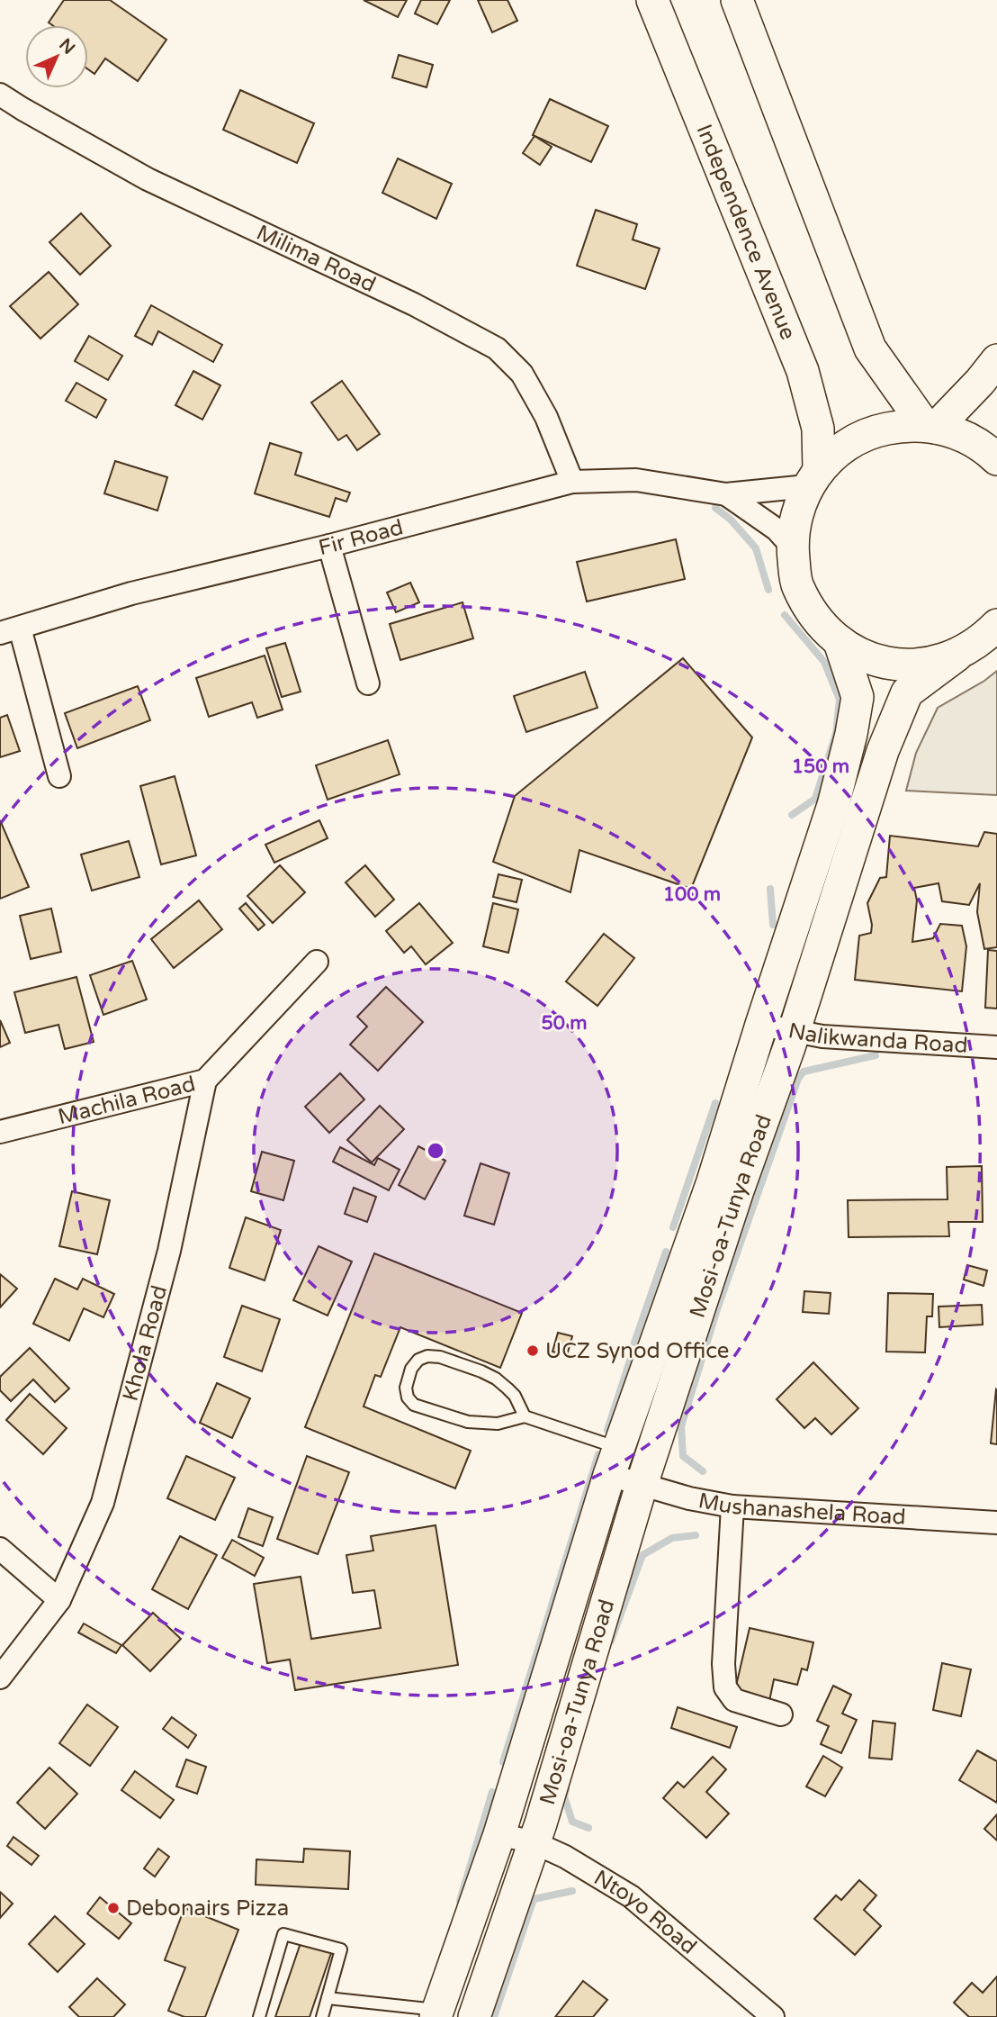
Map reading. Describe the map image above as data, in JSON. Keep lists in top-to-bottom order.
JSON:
{
  "streets": {
    "main road": ["Independence Avenue", "Mosi-oa-Tunya Road"],
    "street": [
      "Milima Road",
      "Fir Road",
      "Nalikwanda Road",
      "Machila Road",
      "Khola Road",
      "Mushanashela Road",
      "Ntoyo Road"
    ]
  },
  "crossings": [
    ["Independence Avenue", "Fir Road"],
    ["Milima Road", "Fir Road"],
    ["Nalikwanda Road", "Mosi-oa-Tunya Road"],
    ["Machila Road", "Khola Road"],
    ["Mosi-oa-Tunya Road", "Mushanashela Road"],
    ["Mosi-oa-Tunya Road", "Ntoyo Road"]
  ],
  "places": ["UCZ Synod Office", "Debonairs Pizza"],
  "north": "top right",
  "rings": ["150 m", "100 m", "50 m"]
}
